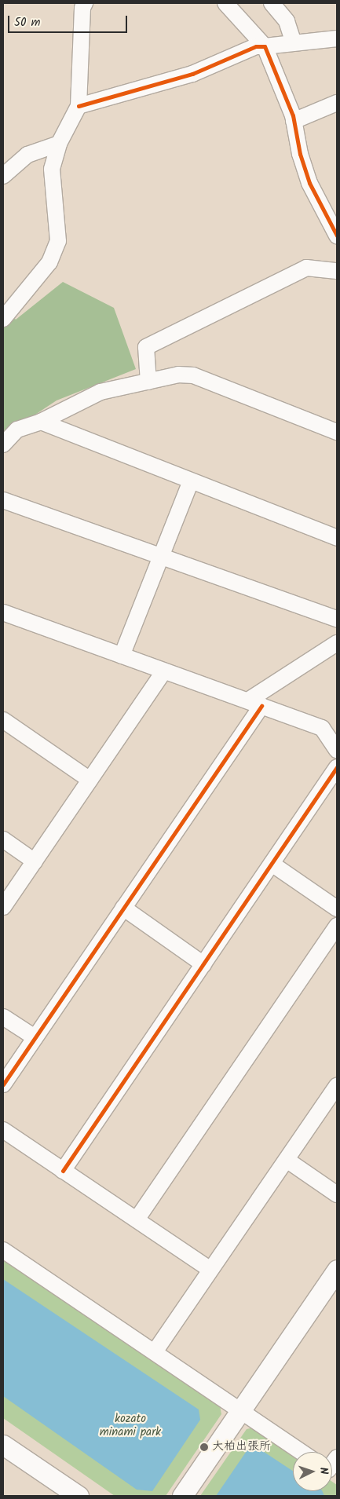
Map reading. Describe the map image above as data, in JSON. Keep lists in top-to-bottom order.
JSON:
{
  "parks": ["kozato minami park"],
  "places": ["大柏出張所"],
  "scale_bar": "50 m",
  "north": "right"
}
